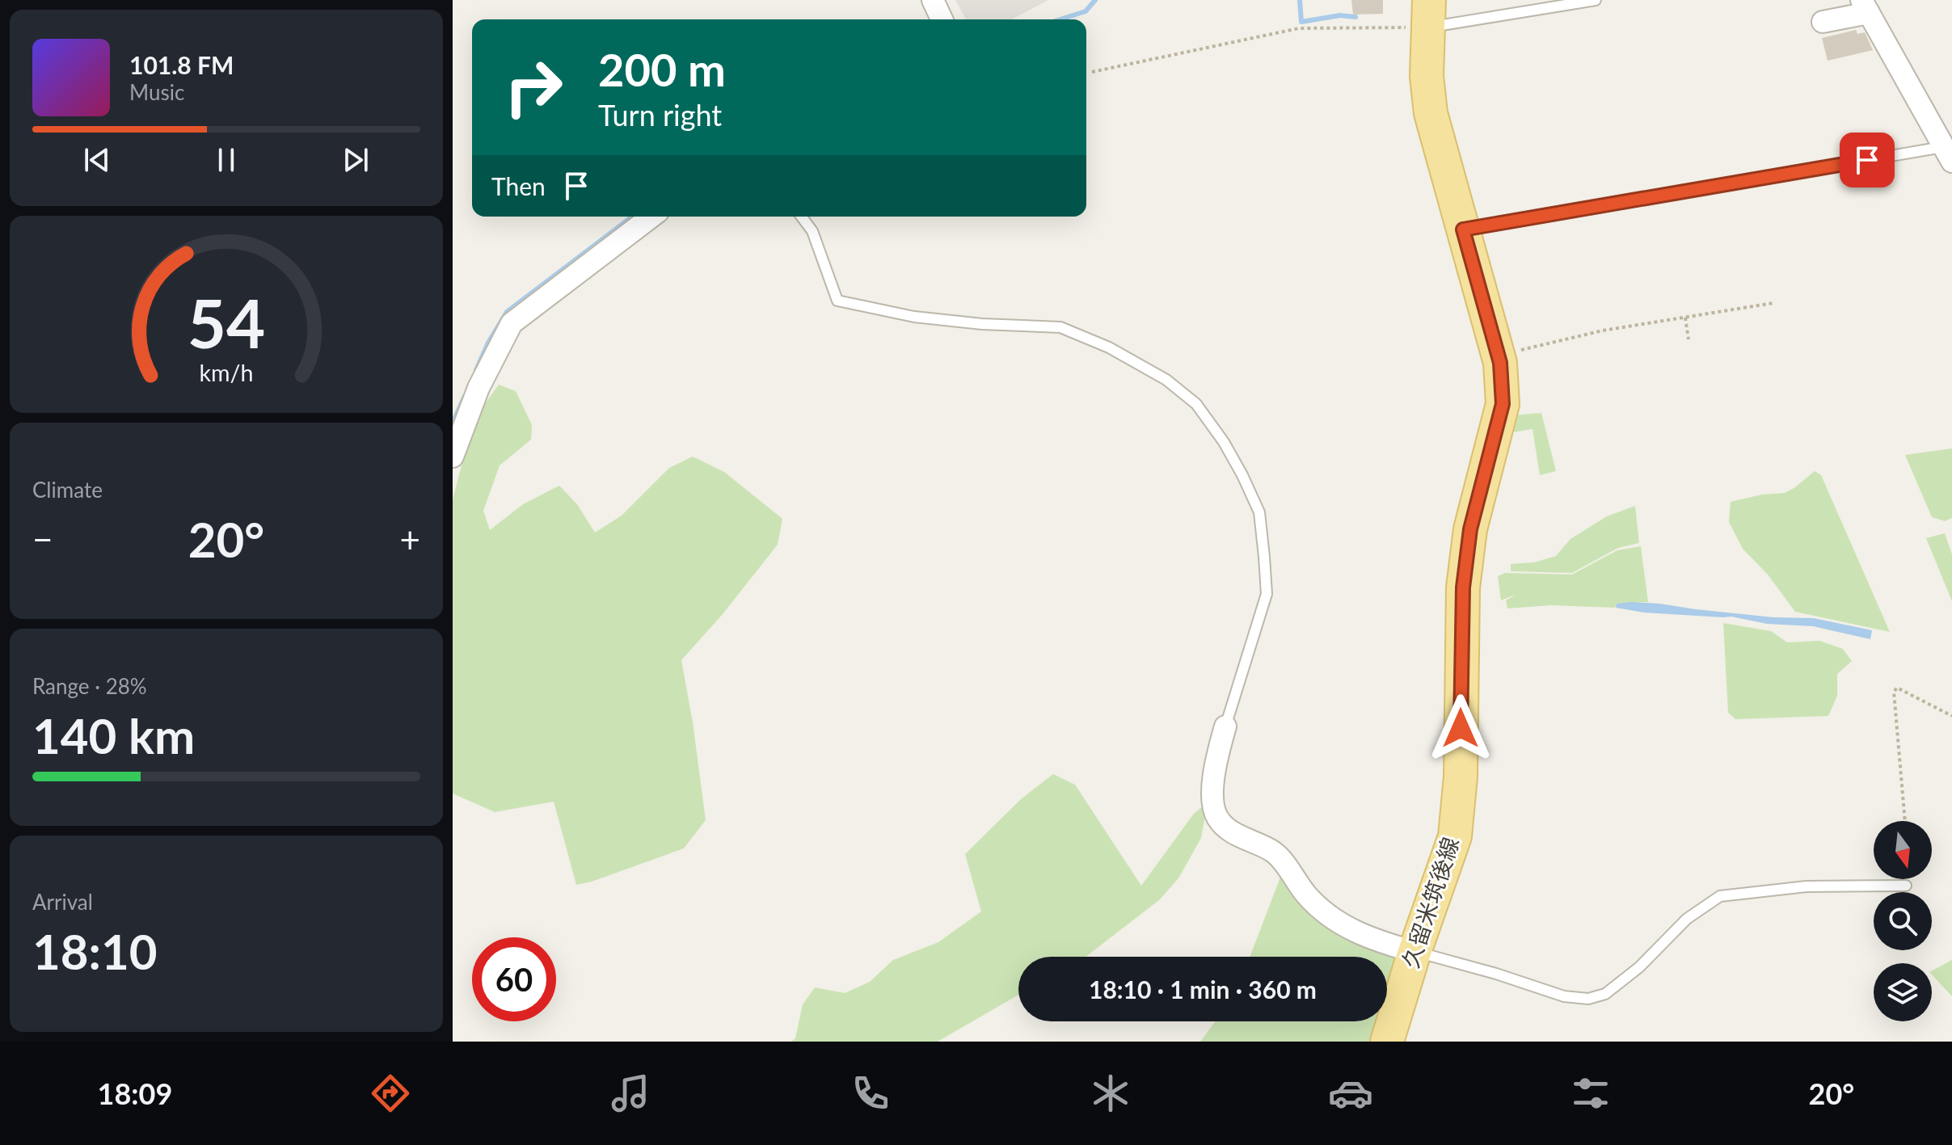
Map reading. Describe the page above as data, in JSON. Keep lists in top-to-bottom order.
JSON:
{
  "streets": {
    "main road": ["久留米筑後線"]
  },
  "north": "bottom",
  "page": {
    "turn": ["200 m", "Turn right"],
    "song": ["101.8 FM", "Music"],
    "then": "Then",
    "tile": [
      "Climate",
      ["Range · 28%", "140 km"],
      ["Arrival", "18:10"]
    ],
    "heat": ["−", "20°", "+"],
    "limit": "60",
    "trip": "18:10 · 1 min · 360 m",
    "tabs": ["18:09", "20°"],
    "gauge": ["54", "km/h"]
  }
}
